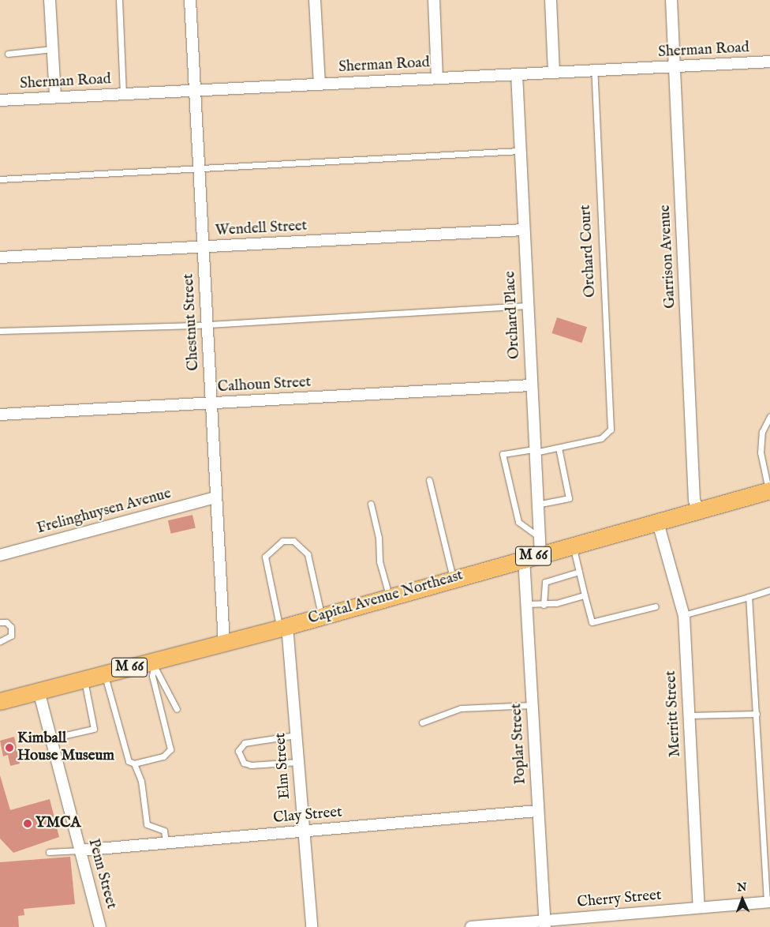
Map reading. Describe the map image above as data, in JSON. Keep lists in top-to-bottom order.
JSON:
{
  "streets": {
    "main road": ["M 66", "Capital Avenue Northeast"],
    "street": [
      "Sherman Road",
      "Wendell Street",
      "Garrison Avenue",
      "Orchard Place",
      "Chestnut Street",
      "Calhoun Street",
      "Frelinghuysen Avenue",
      "Merritt Street",
      "Poplar Street",
      "Elm Street",
      "Clay Street",
      "Penn Street",
      "Cherry Street"
    ],
    "lane": ["Orchard Court"]
  },
  "crossings": [
    ["Sherman Road", "Orchard Court"],
    ["Sherman Road", "Garrison Avenue"],
    ["Sherman Road", "Orchard Place"],
    ["Sherman Road", "Chestnut Street"],
    ["Wendell Street", "Orchard Place"],
    ["Wendell Street", "Chestnut Street"],
    ["Garrison Avenue", "Capital Avenue Northeast"],
    ["Orchard Place", "Calhoun Street"],
    ["Orchard Place", "Capital Avenue Northeast"],
    ["Chestnut Street", "Calhoun Street"],
    ["Chestnut Street", "Frelinghuysen Avenue"],
    ["Chestnut Street", "Capital Avenue Northeast"],
    ["Capital Avenue Northeast", "Merritt Street"],
    ["Capital Avenue Northeast", "Poplar Street"],
    ["Capital Avenue Northeast", "Elm Street"],
    ["Capital Avenue Northeast", "Penn Street"],
    ["Merritt Street", "Cherry Street"],
    ["Poplar Street", "Clay Street"],
    ["Poplar Street", "Cherry Street"],
    ["Elm Street", "Clay Street"],
    ["Clay Street", "Penn Street"]
  ],
  "places": ["Kimball House Museum", "YMCA"],
  "north": "top"
}
